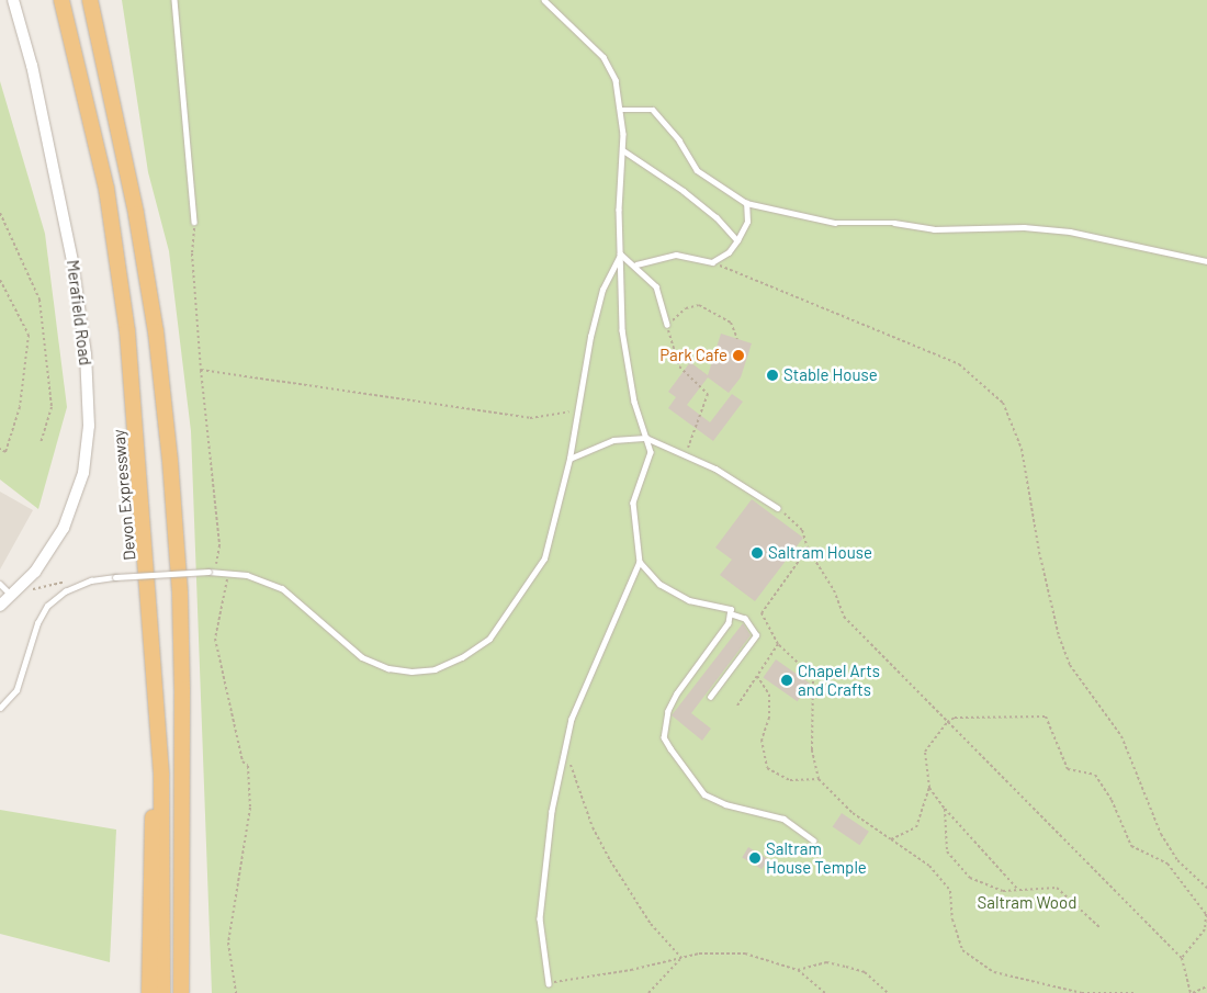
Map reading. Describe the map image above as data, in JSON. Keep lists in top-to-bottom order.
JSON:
{
  "streets": {
    "highway": ["Devon Expressway"],
    "street": ["Merafield Road"]
  },
  "parks": ["Saltram Wood"],
  "places": [
    "Park Cafe",
    "Stable House",
    "Saltram House",
    "Chapel Arts and Crafts",
    "Saltram House Temple"
  ]
}
